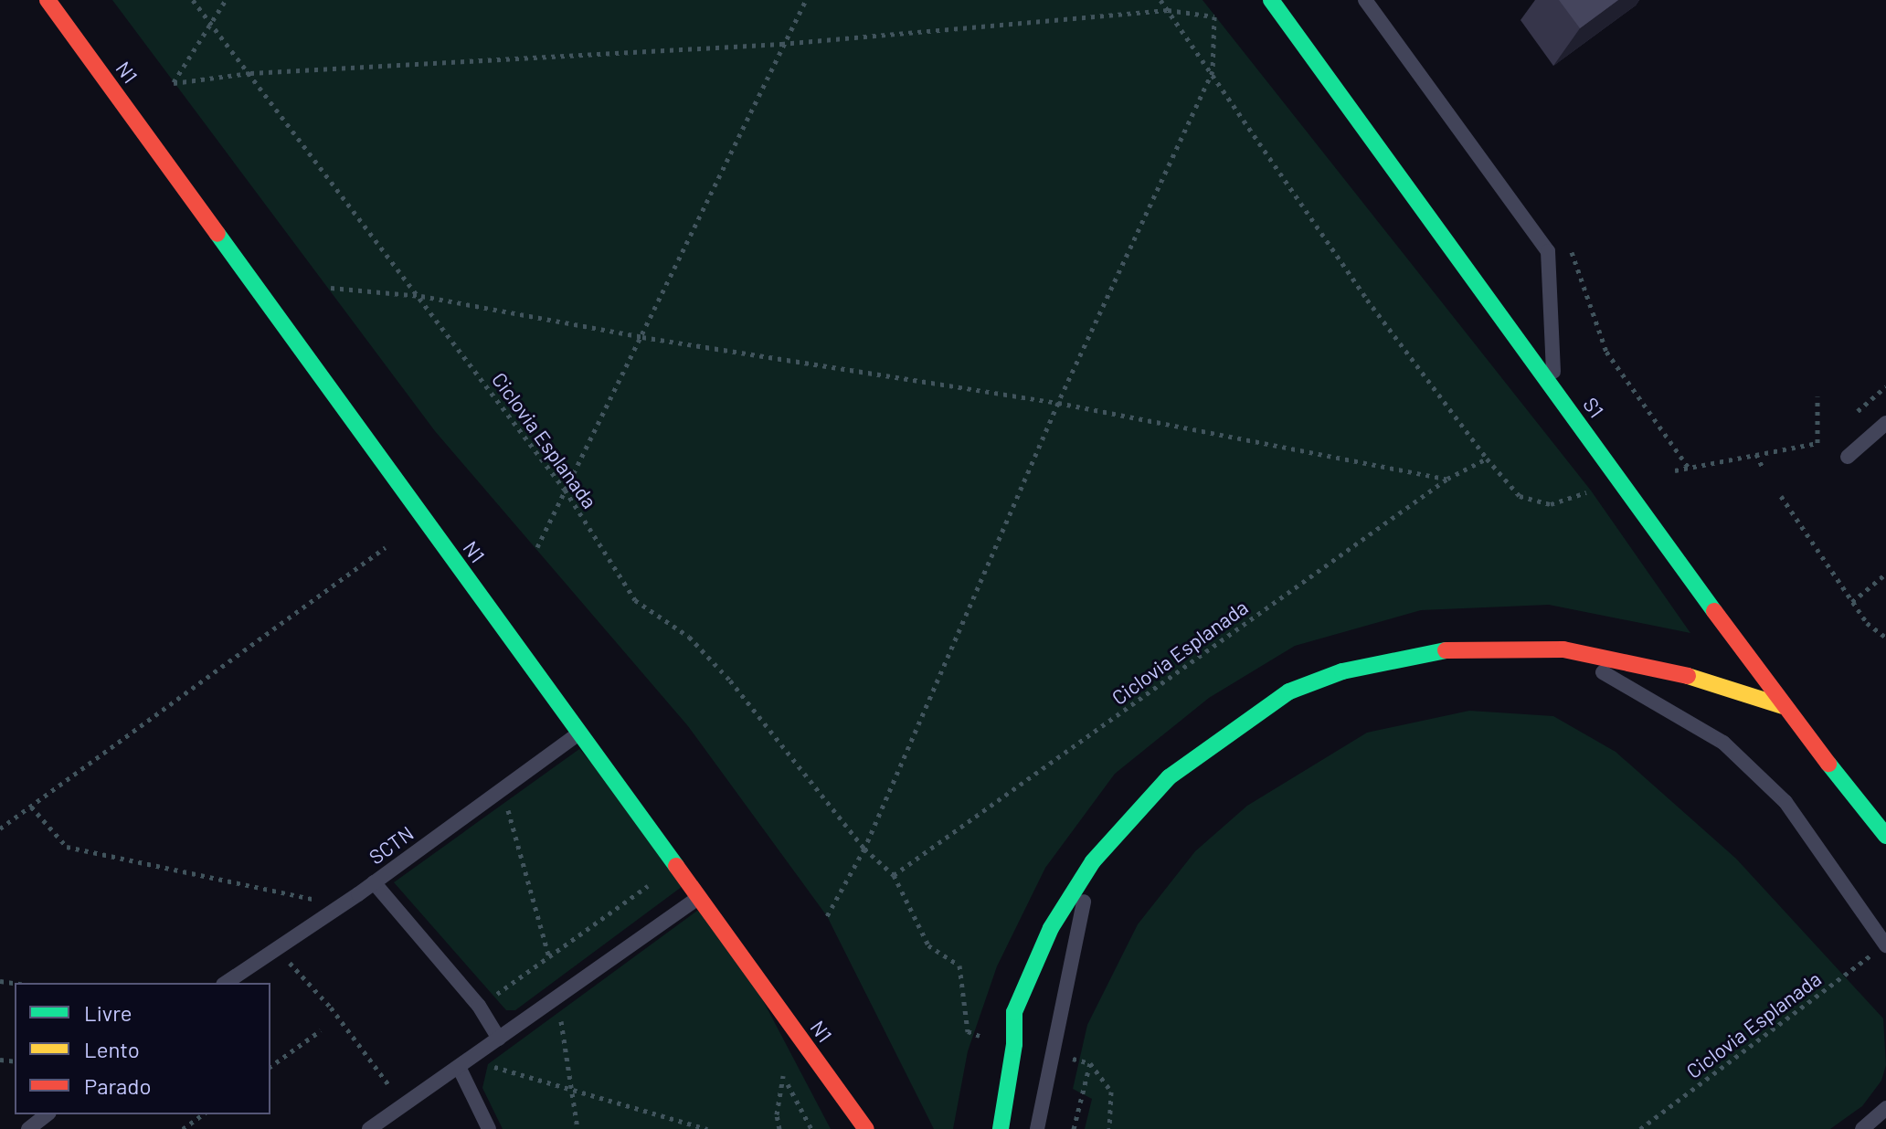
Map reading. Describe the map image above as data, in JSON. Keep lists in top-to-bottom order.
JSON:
{
  "streets": {
    "highway": ["N1", "S1"],
    "lane": ["SCTN"],
    "path": ["Ciclovia Esplanada"]
  },
  "crossings": [
    ["N1", "SCTN"]
  ],
  "legend": ["Livre", "Lento", "Parado"]
}
